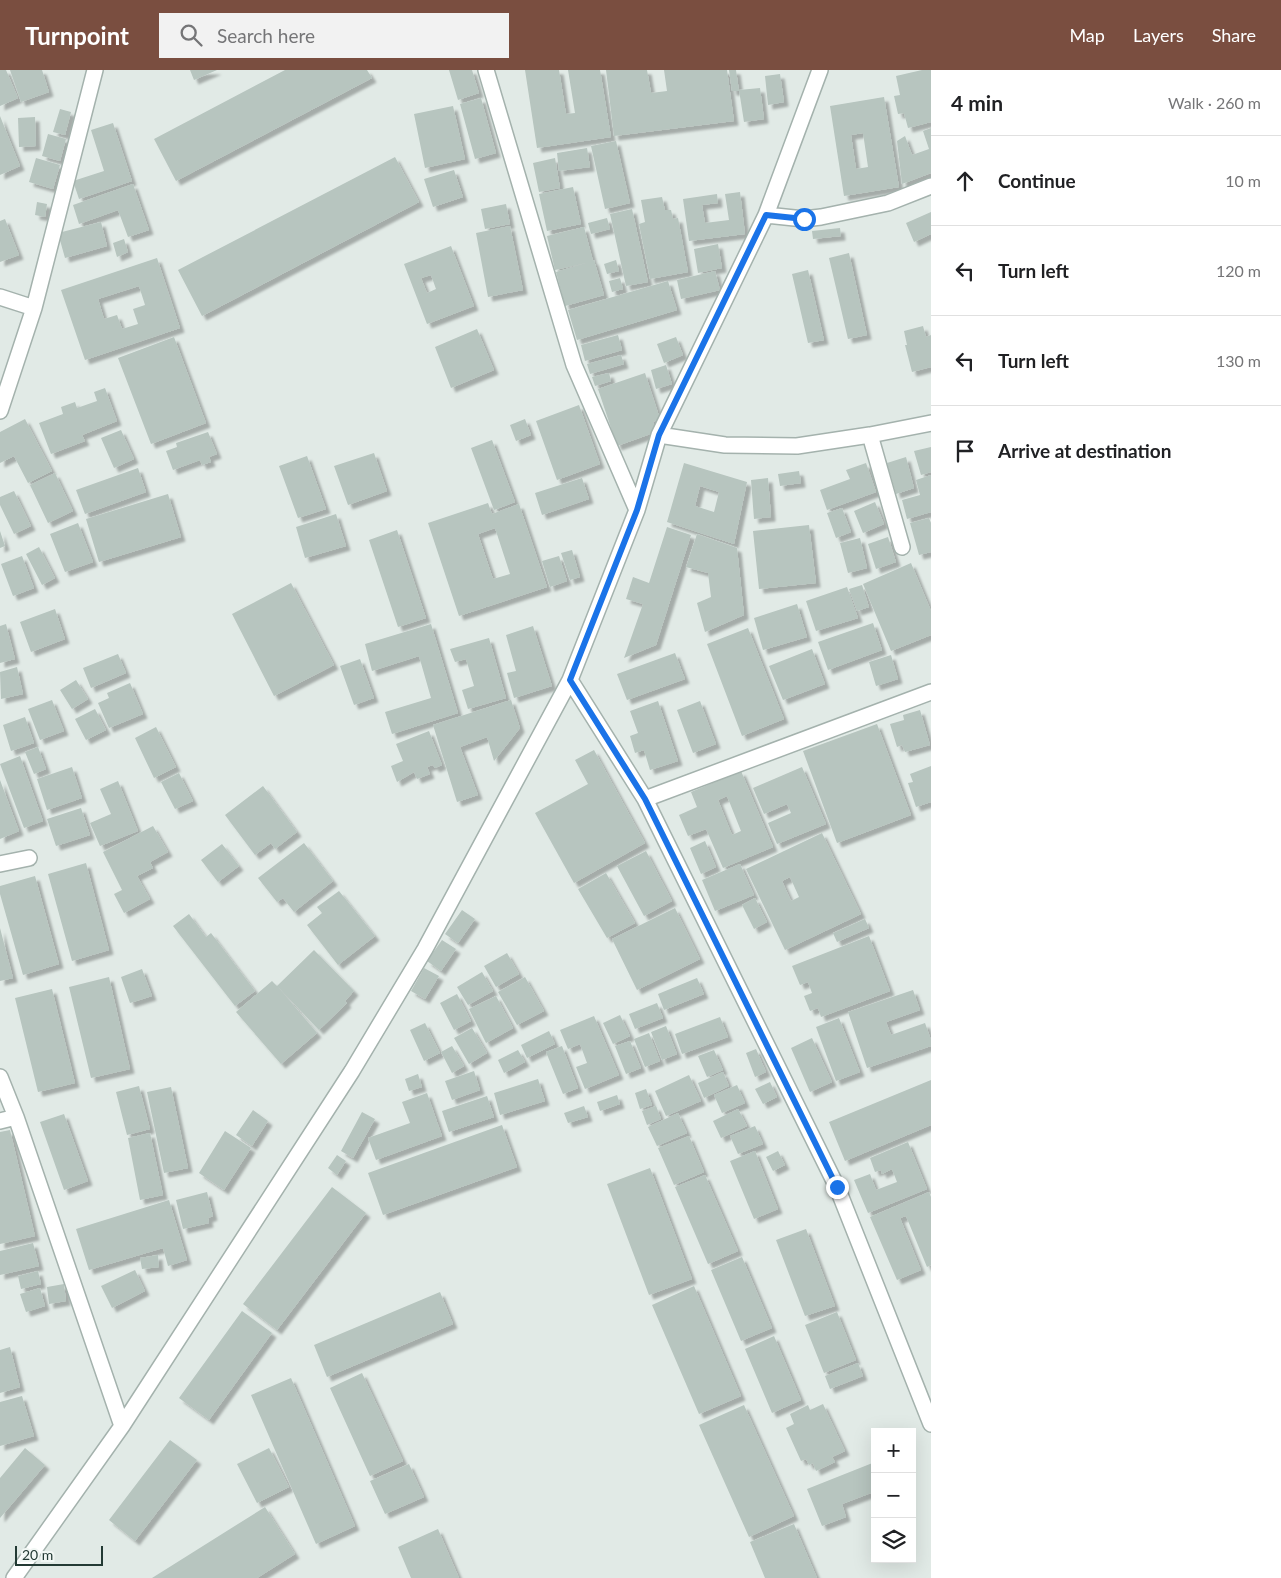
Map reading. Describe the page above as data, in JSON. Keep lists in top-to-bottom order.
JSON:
{
  "scale_bar": "20 m",
  "page": {
    "header": "Turnpoint",
    "search": "Search here",
    "nav": ["Map", "Layers", "Share"],
    "heading": ["4 min", "Walk · 260 m"],
    "list": [
      ["Continue", "10 m"],
      ["Turn left", "120 m"],
      ["Turn left", "130 m"],
      "Arrive at destination"
    ],
    "map_buttons": ["+", "−"],
    "scale": "20 m"
  }
}
